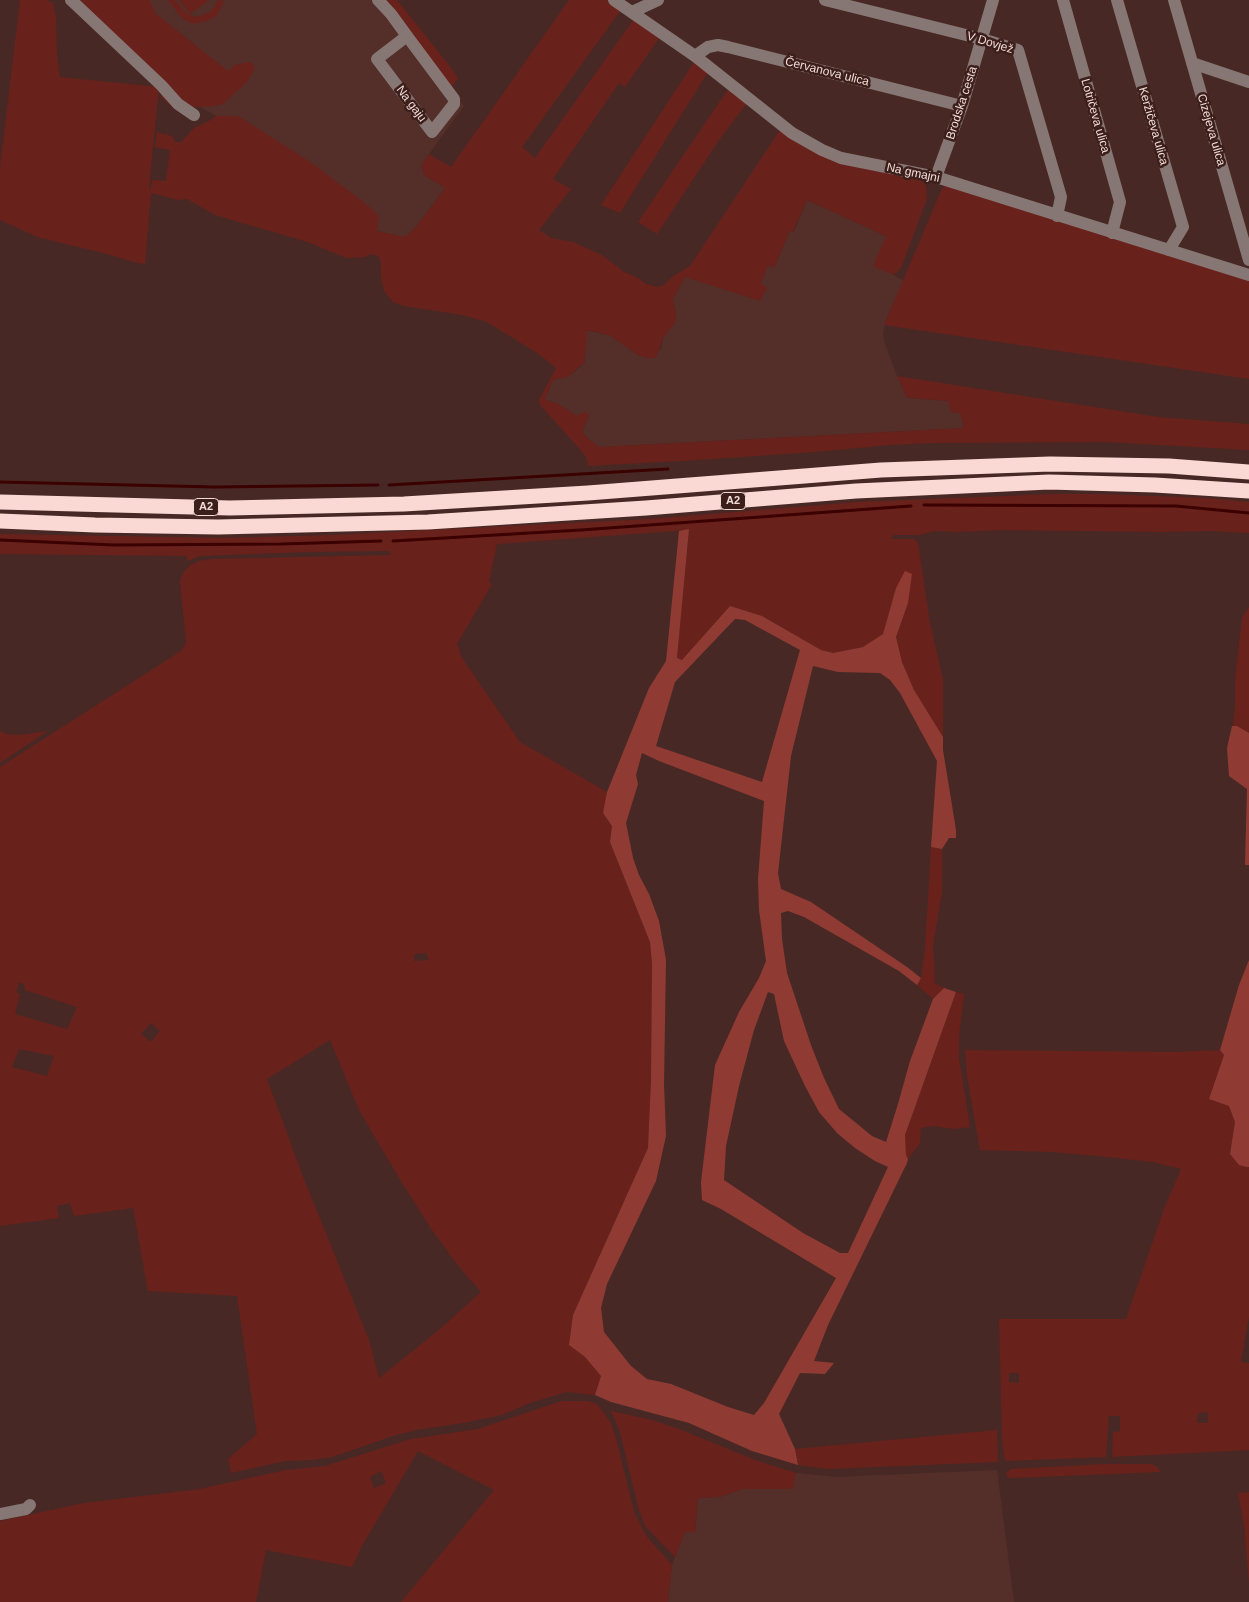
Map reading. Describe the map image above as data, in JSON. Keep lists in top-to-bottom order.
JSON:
{
  "streets": {
    "highway": ["A2"],
    "street": [
      "V Dovjež",
      "Červanova ulica",
      "Brodska cesta",
      "Na gaju",
      "Lotričeva ulica",
      "Keržičeva ulica",
      "Cizejeva ulica",
      "Na gmajni"
    ]
  },
  "crossings": [
    ["V Dovjež", "Brodska cesta"],
    ["V Dovjež", "Na gmajni"],
    ["Červanova ulica", "Brodska cesta"],
    ["Červanova ulica", "Na gmajni"],
    ["Brodska cesta", "Na gmajni"],
    ["Lotričeva ulica", "Na gmajni"],
    ["Keržičeva ulica", "Na gmajni"]
  ]
}
